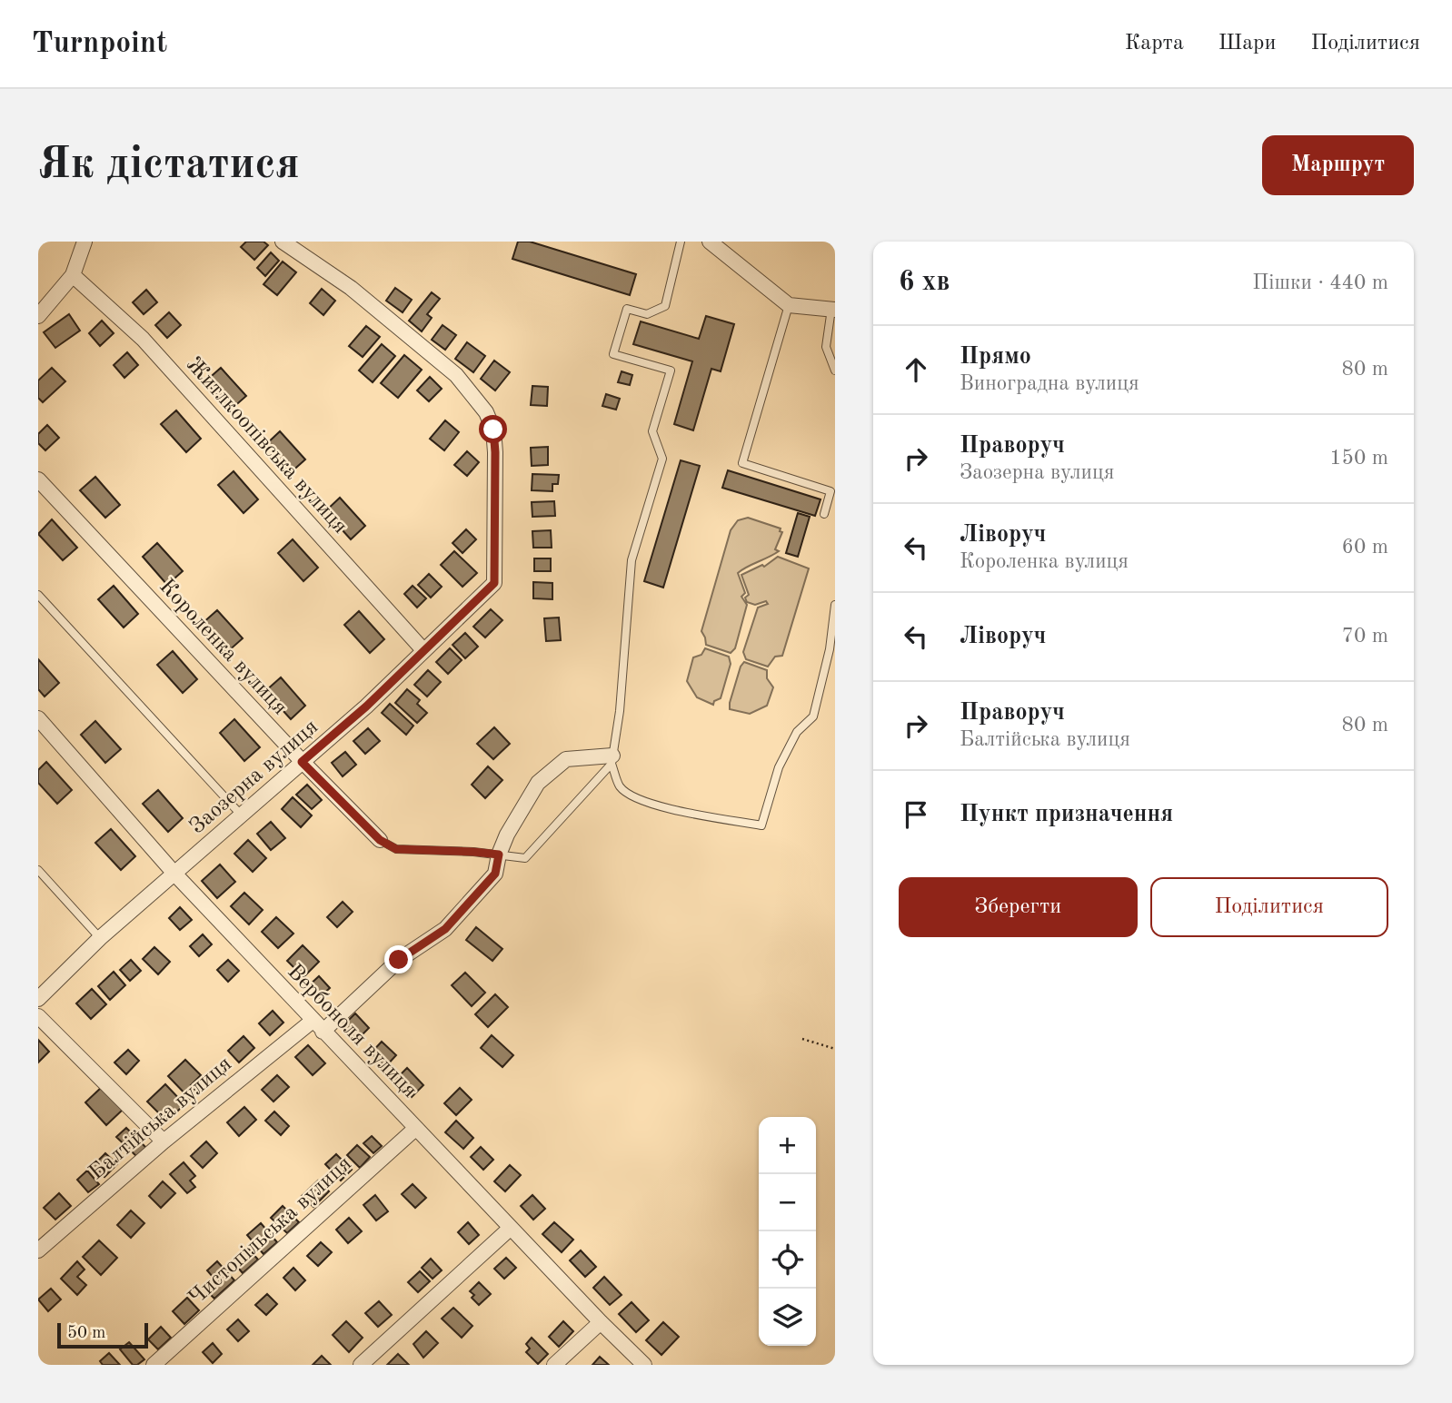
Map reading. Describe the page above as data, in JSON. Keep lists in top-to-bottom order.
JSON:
{
  "streets": {
    "street": [
      "Житлкоопівська вулиця",
      "Короленка вулиця",
      "Заозерна вулиця",
      "Вербоноля вулиця",
      "Балтійська вулиця",
      "Чистопільська вулиця"
    ]
  },
  "crossings": [
    ["Житлкоопівська вулиця", "Заозерна вулиця"],
    ["Короленка вулиця", "Заозерна вулиця"],
    ["Заозерна вулиця", "Вербоноля вулиця"],
    ["Вербоноля вулиця", "Балтійська вулиця"],
    ["Вербоноля вулиця", "Чистопільська вулиця"]
  ],
  "scale_bar": "50 m",
  "page": {
    "header": "Turnpoint",
    "nav": ["Карта", "Шари", "Поділитися"],
    "buttons": [
      "Маршрут",
      ["Зберегти", "Поділитися"]
    ],
    "title": "Як дістатися",
    "heading": ["6 хв", "Пішки · 440 m"],
    "list": [
      ["Прямо", "Виноградна вулиця", "80 m"],
      ["Праворуч", "Заозерна вулиця", "150 m"],
      ["Ліворуч", "Короленка вулиця", "60 m"],
      ["Ліворуч", "70 m"],
      ["Праворуч", "Балтійська вулиця", "80 m"],
      "Пункт призначення"
    ],
    "map_buttons": ["+", "−"],
    "scale": "50 m"
  }
}
